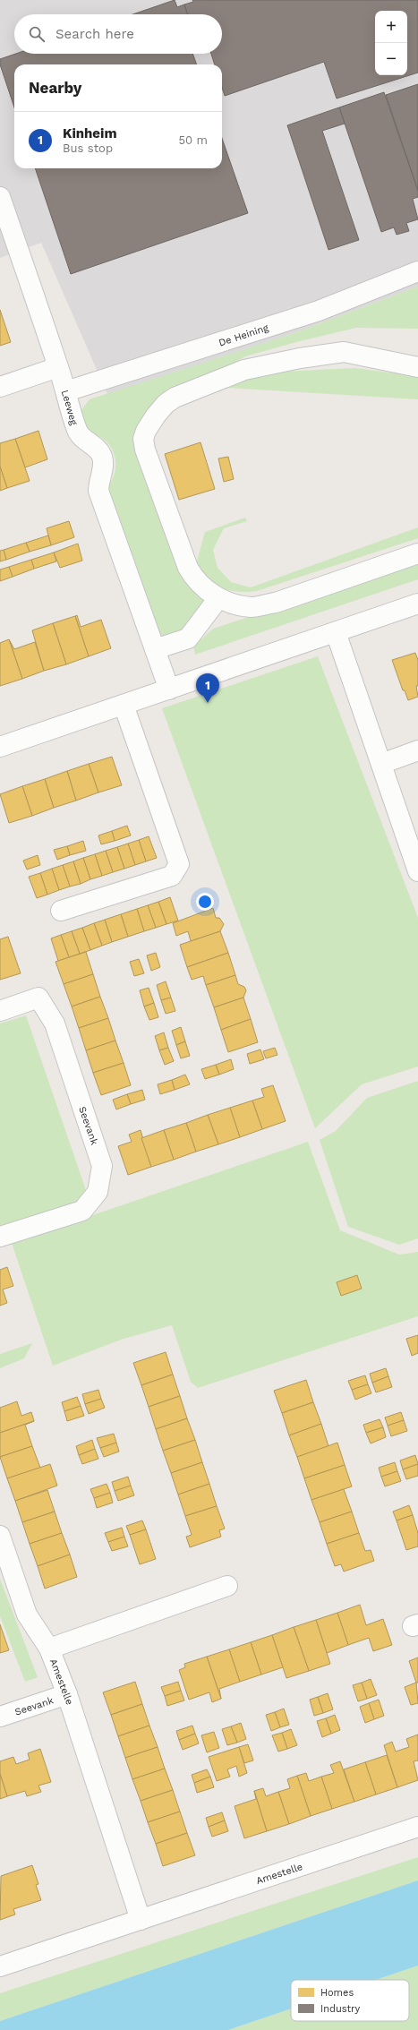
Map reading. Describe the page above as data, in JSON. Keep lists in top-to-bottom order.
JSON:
{
  "streets": {
    "street": [
      "De Heining",
      "Leeweg",
      "Seevank",
      "Amestelle"
    ]
  },
  "crossings": [
    ["De Heining", "Leeweg"],
    ["Seevank", "Amestelle"]
  ],
  "legend": ["Homes", "Industry"],
  "page": {
    "map_buttons": ["+", "−"],
    "search": "Search here",
    "heading": "Nearby",
    "list": [
      {
        "mark": "1",
        "name": "Kinheim",
        "note": "Bus stop",
        "value": "50 m"
      }
    ],
    "pins": "1"
  }
}
